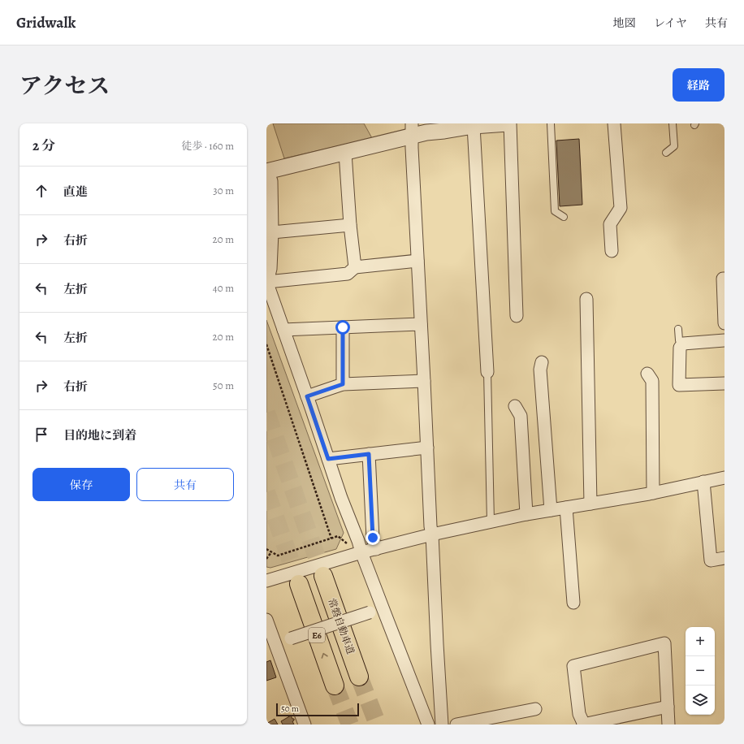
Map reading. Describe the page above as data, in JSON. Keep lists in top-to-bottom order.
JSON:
{
  "streets": {
    "highway": ["常磐自動車道", "E6"]
  },
  "scale_bar": "50 m",
  "page": {
    "header": "Gridwalk",
    "nav": ["地図", "レイヤ", "共有"],
    "title": "アクセス",
    "buttons": [
      "経路",
      ["保存", "共有"]
    ],
    "heading": ["2 分", "徒歩 · 160 m"],
    "list": [
      ["直進", "30 m"],
      ["右折", "20 m"],
      ["左折", "40 m"],
      ["左折", "20 m"],
      ["右折", "50 m"],
      "目的地に到着"
    ],
    "map_buttons": ["+", "−"],
    "scale": "50 m"
  }
}
